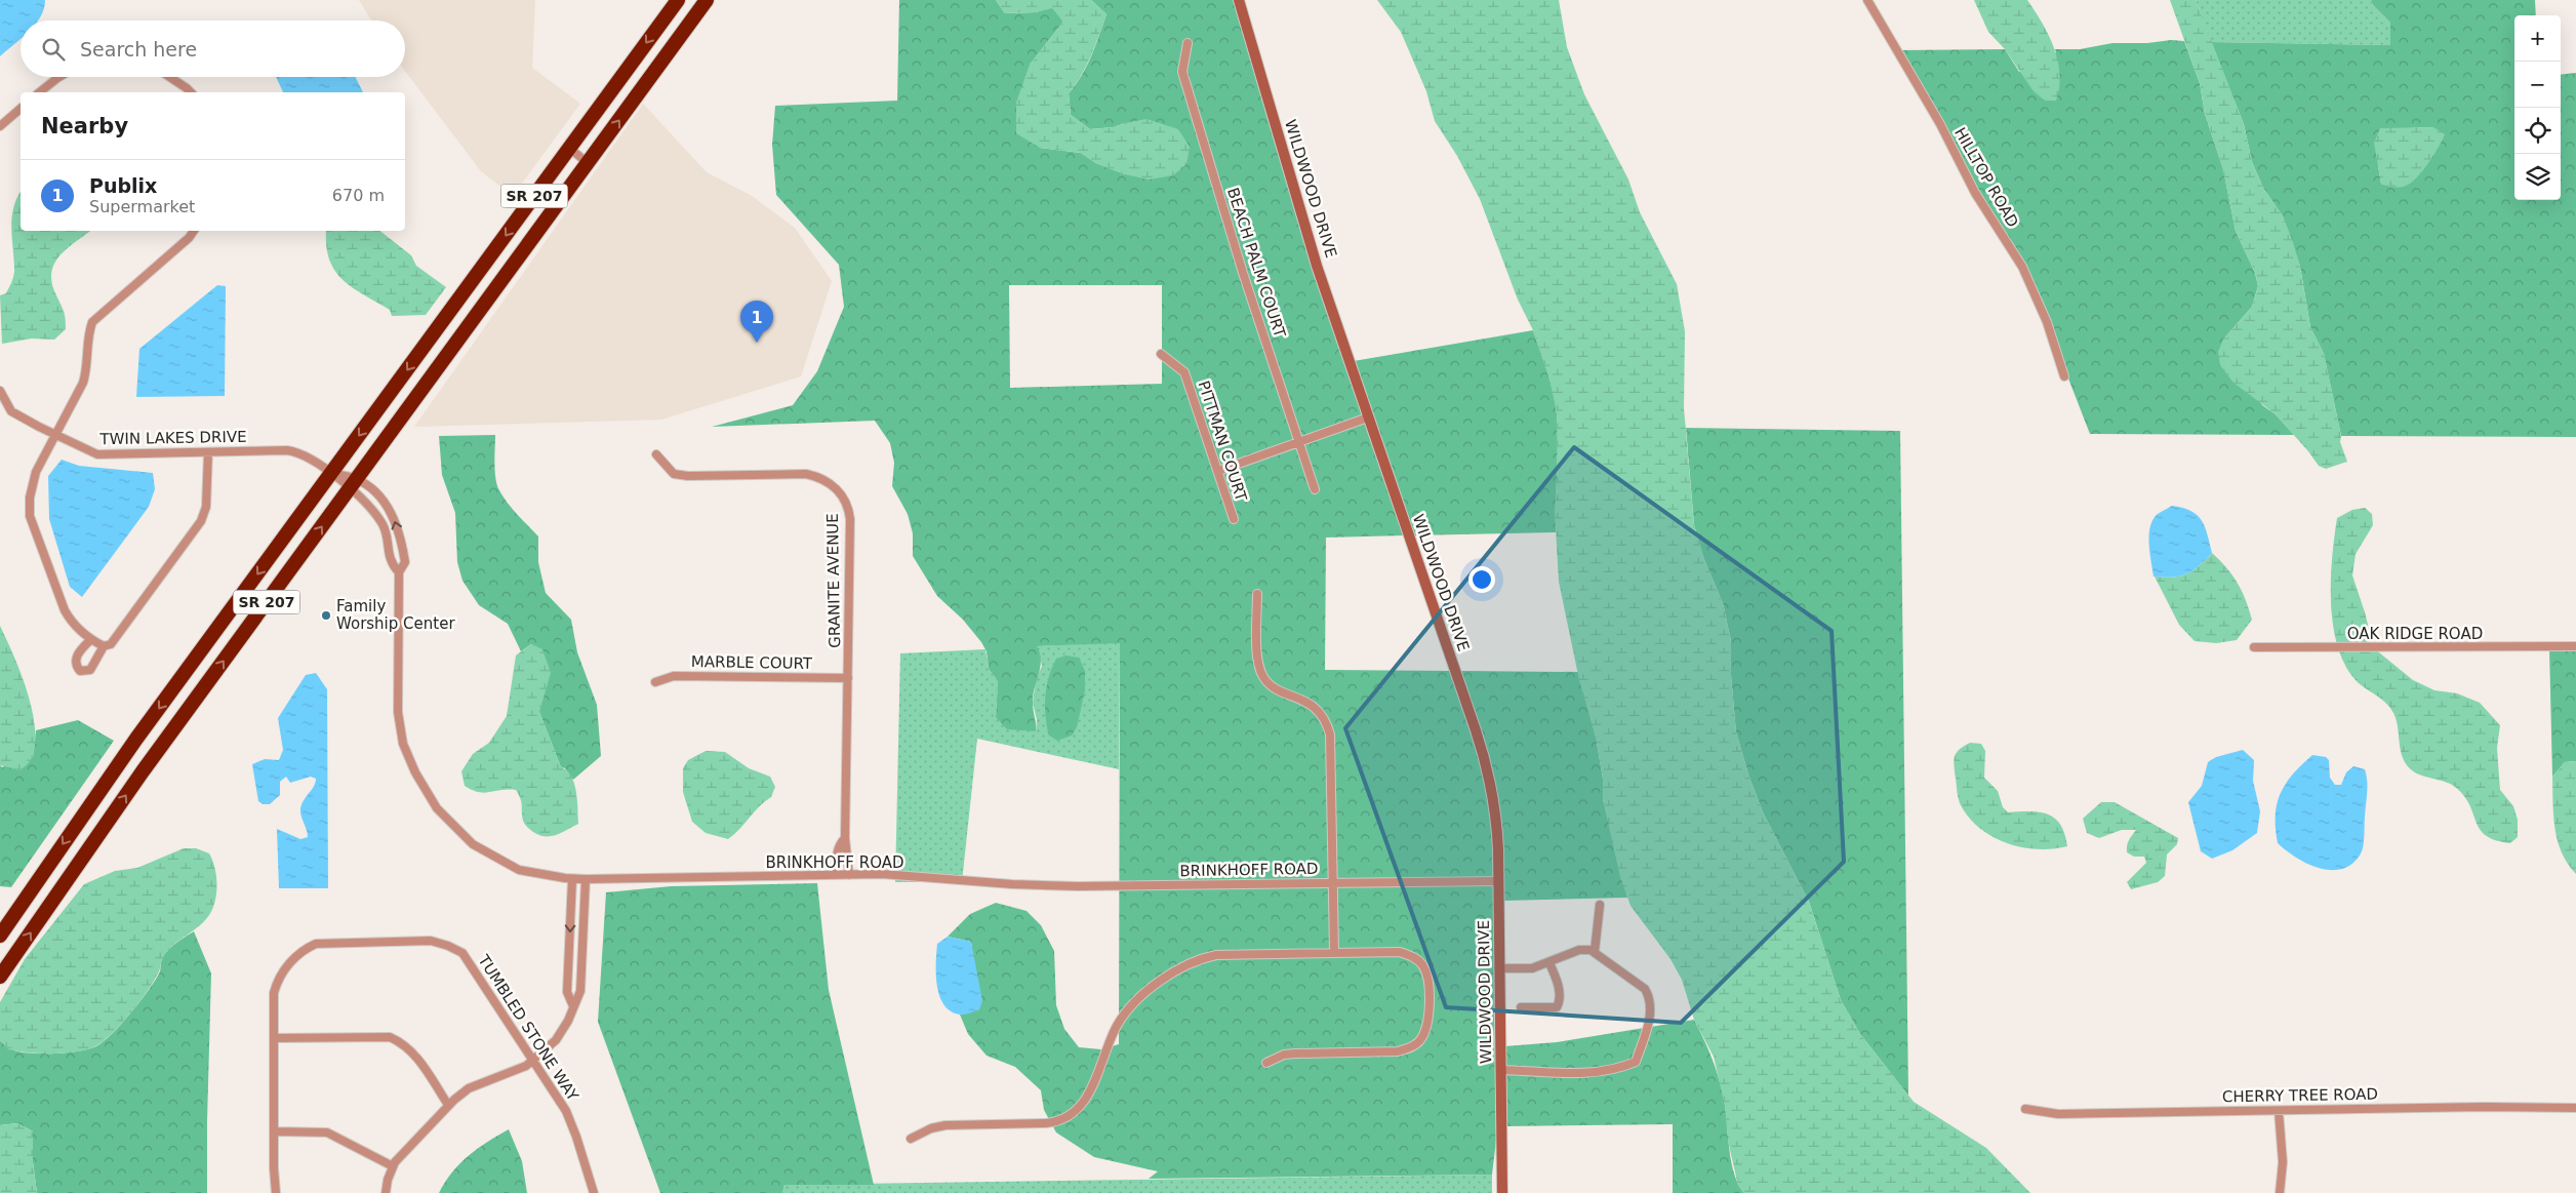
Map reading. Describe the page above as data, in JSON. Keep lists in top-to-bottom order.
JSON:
{
  "streets": {
    "highway": ["SR 207"],
    "street": [
      "HILLTOP ROAD",
      "WILDWOOD DRIVE",
      "BEACH PALM COURT",
      "TWIN LAKES DRIVE",
      "PITTMAN COURT",
      "GRANITE AVENUE",
      "OAK RIDGE ROAD",
      "MARBLE COURT",
      "BRINKHOFF ROAD",
      "TUMBLED STONE WAY",
      "CHERRY TREE ROAD"
    ]
  },
  "crossings": [
    ["WILDWOOD DRIVE", "BRINKHOFF ROAD"],
    ["SR 207", "TWIN LAKES DRIVE"],
    ["SR 207", "BRINKHOFF ROAD"],
    ["TWIN LAKES DRIVE", "BRINKHOFF ROAD"],
    ["GRANITE AVENUE", "MARBLE COURT"],
    ["GRANITE AVENUE", "BRINKHOFF ROAD"]
  ],
  "places": ["Family Worship Center"],
  "page": {
    "map_buttons": ["+", "−"],
    "search": "Search here",
    "heading": "Nearby",
    "list": [
      {
        "mark": "1",
        "name": "Publix",
        "note": "Supermarket",
        "value": "670 m"
      }
    ],
    "pins": "1"
  }
}
